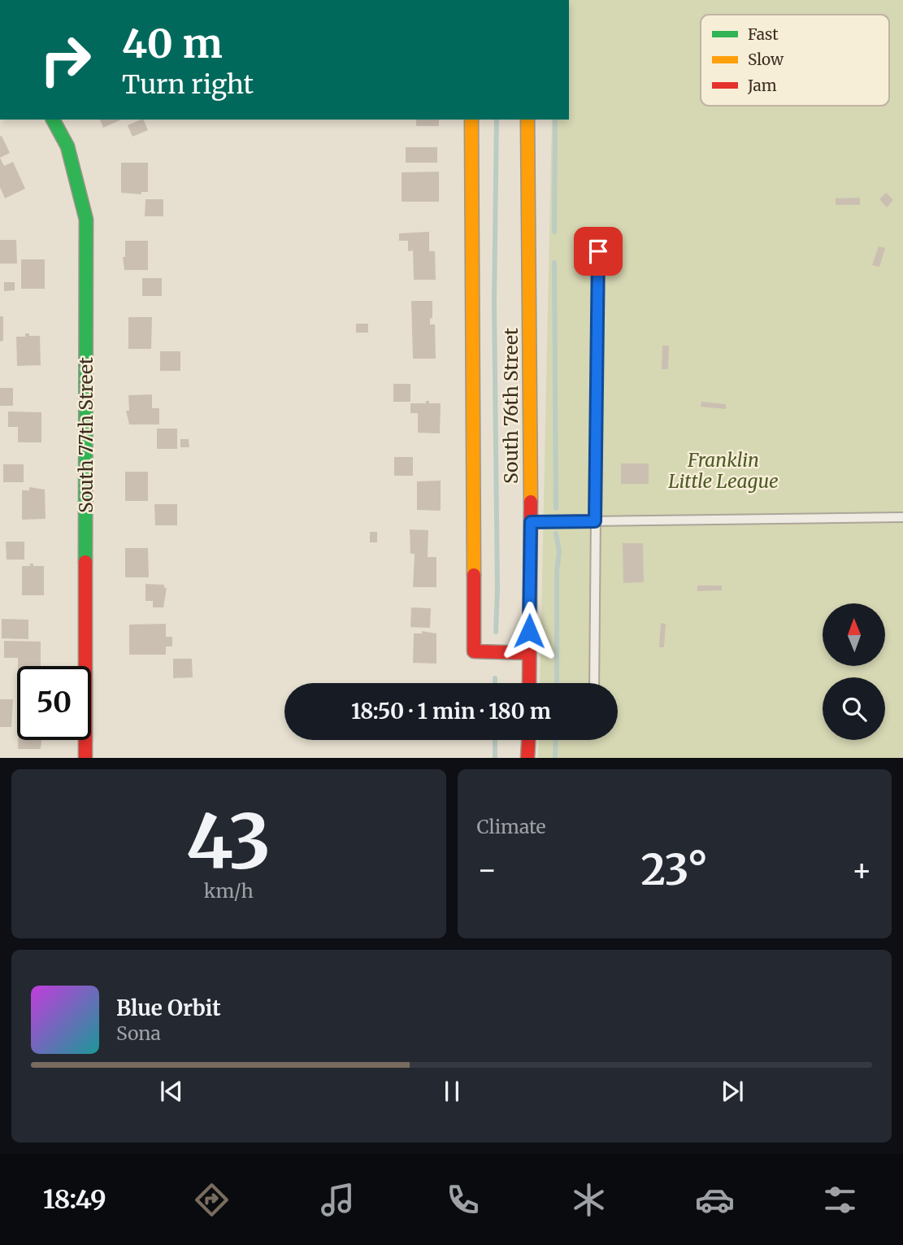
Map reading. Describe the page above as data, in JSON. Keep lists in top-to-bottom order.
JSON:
{
  "streets": {
    "street": ["South 76th Street", "South 77th Street"]
  },
  "parks": ["Franklin Little League"],
  "legend": ["Fast", "Slow", "Jam"],
  "north": "top",
  "page": {
    "turn": ["40 m", "Turn right"],
    "limit": "50",
    "trip": "18:50 · 1 min · 180 m",
    "tile": [
      ["43", "km/h"],
      "Climate"
    ],
    "heat": ["−", "23°", "+"],
    "song": ["Blue Orbit", "Sona"],
    "tabs": "18:49"
  }
}
